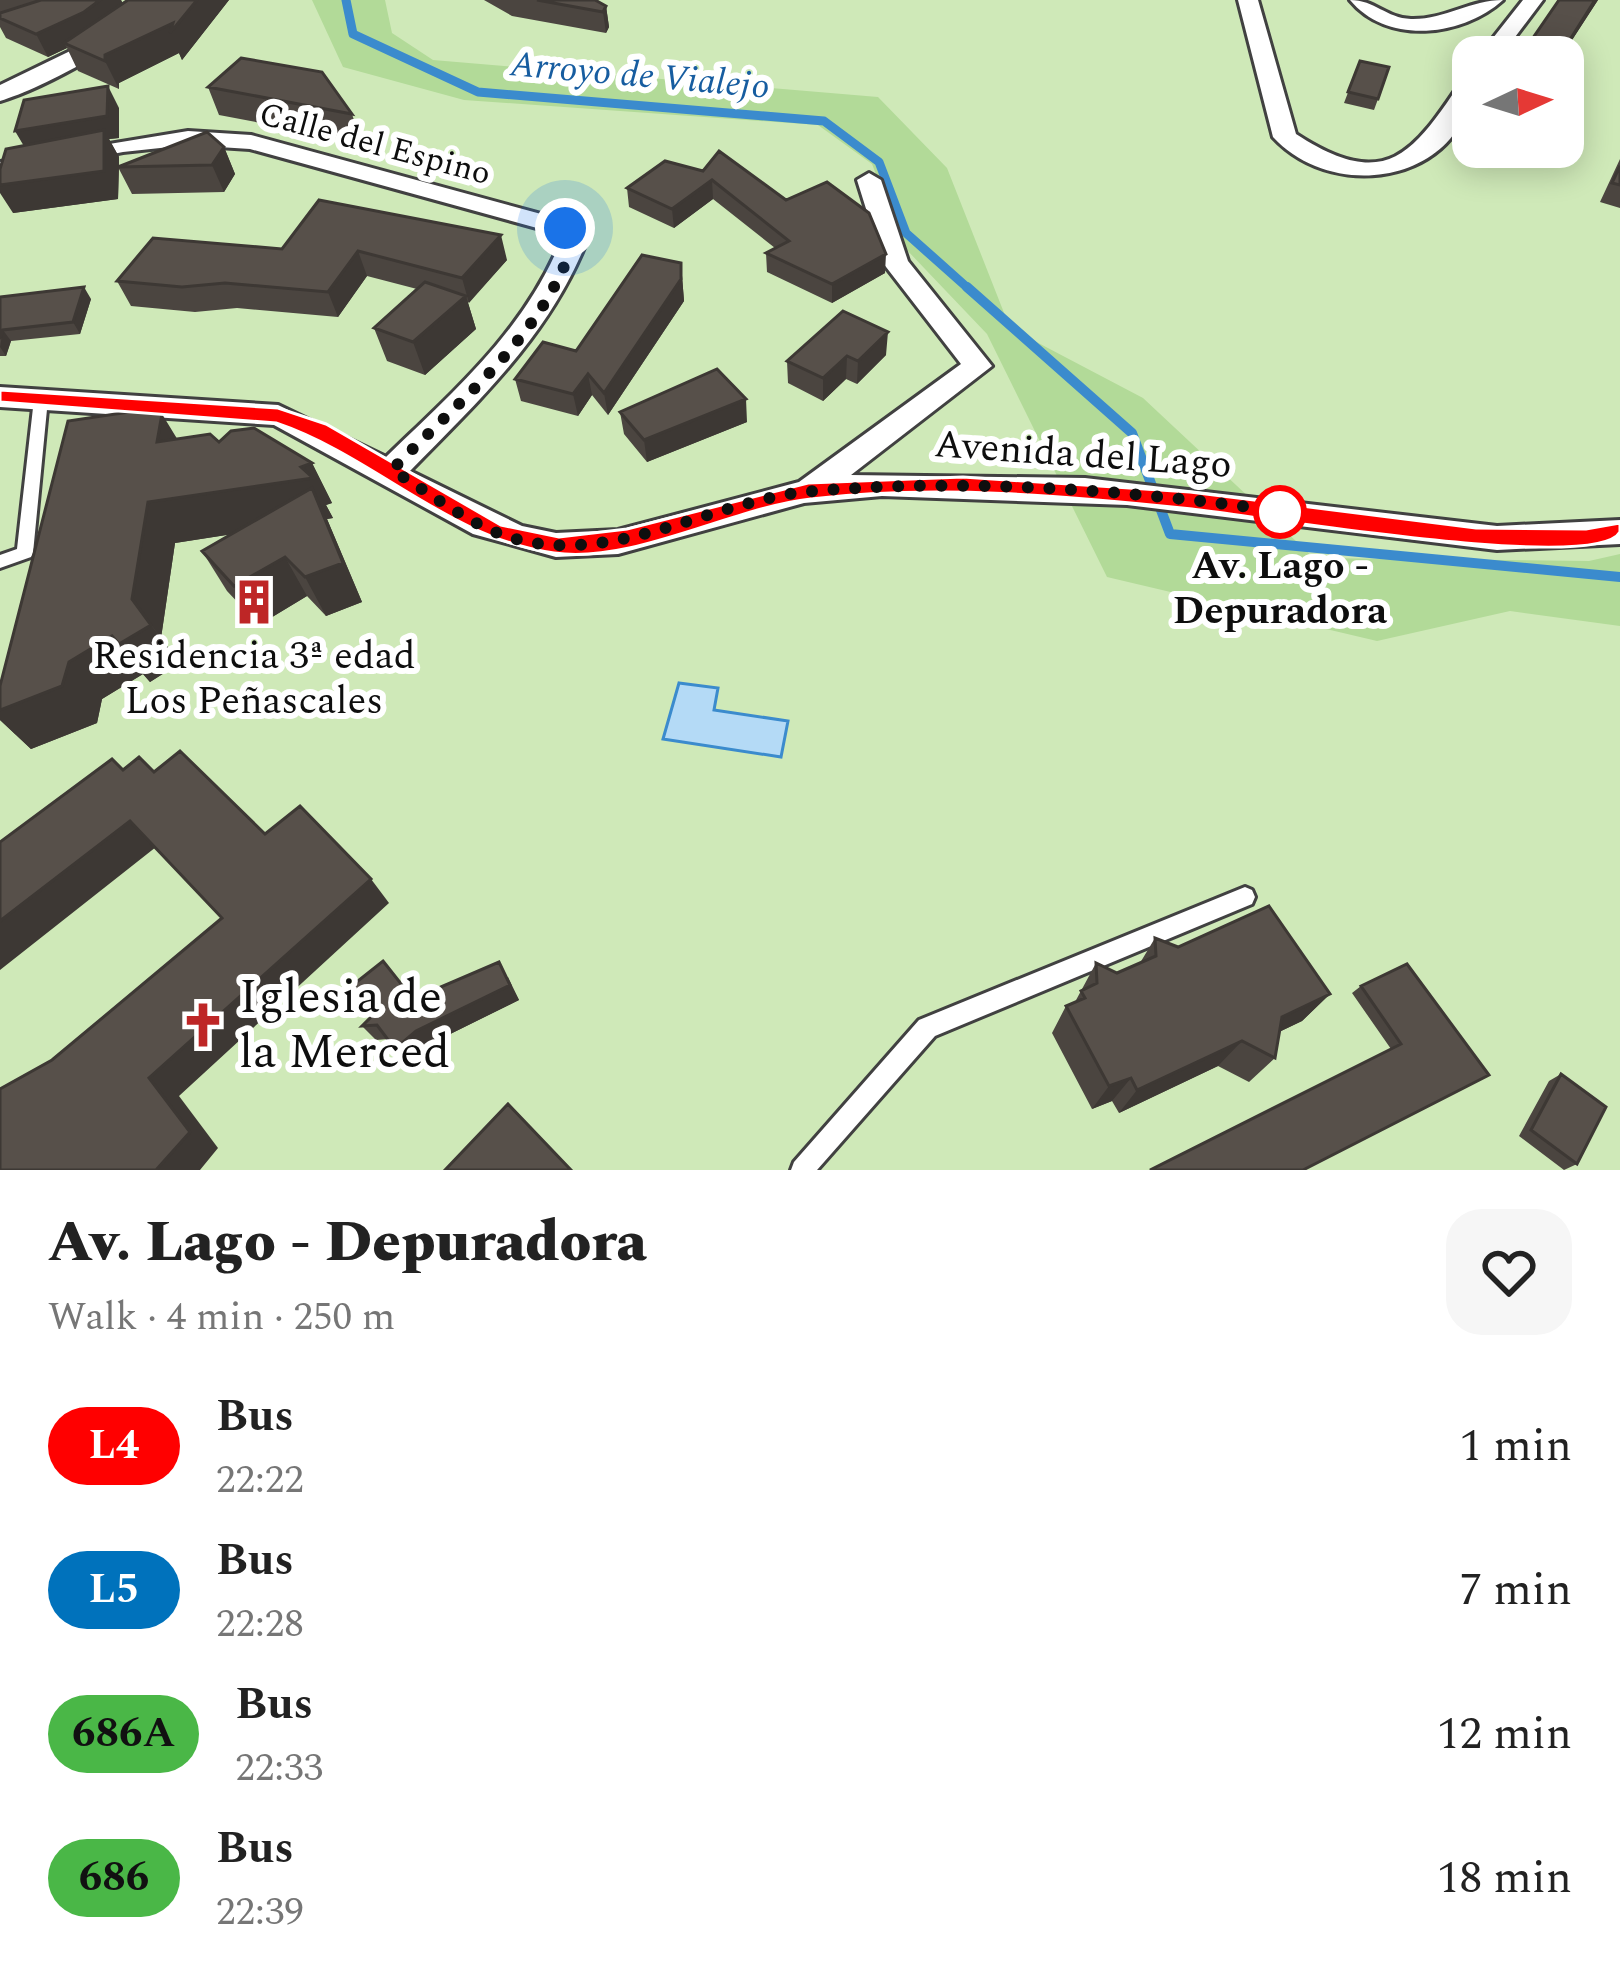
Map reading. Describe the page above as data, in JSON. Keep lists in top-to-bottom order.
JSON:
{
  "streets": {
    "street": ["Calle del Espino", "Avenida del Lago"]
  },
  "crossings": [
    ["Calle del Espino", "Avenida del Lago"]
  ],
  "water": ["Arroyo de Vialejo"],
  "places": {
    "other": ["Av. Lago - Depuradora"],
    "building": ["Residencia 3ª edad Los Peñascales"],
    "church": ["Iglesia de la Merced"]
  },
  "lines": ["bus line L4"],
  "north": "right",
  "page": {
    "heading": ["Av. Lago - Depuradora", "Walk · 4 min · 250 m"],
    "list": [
      {
        "mark": "L4",
        "name": "Bus",
        "note": "22:22",
        "value": "1 min"
      },
      {
        "mark": "L5",
        "name": "Bus",
        "note": "22:28",
        "value": "7 min"
      },
      {
        "mark": "686A",
        "name": "Bus",
        "note": "22:33",
        "value": "12 min"
      },
      {
        "mark": "686",
        "name": "Bus",
        "note": "22:39",
        "value": "18 min"
      }
    ]
  }
}
